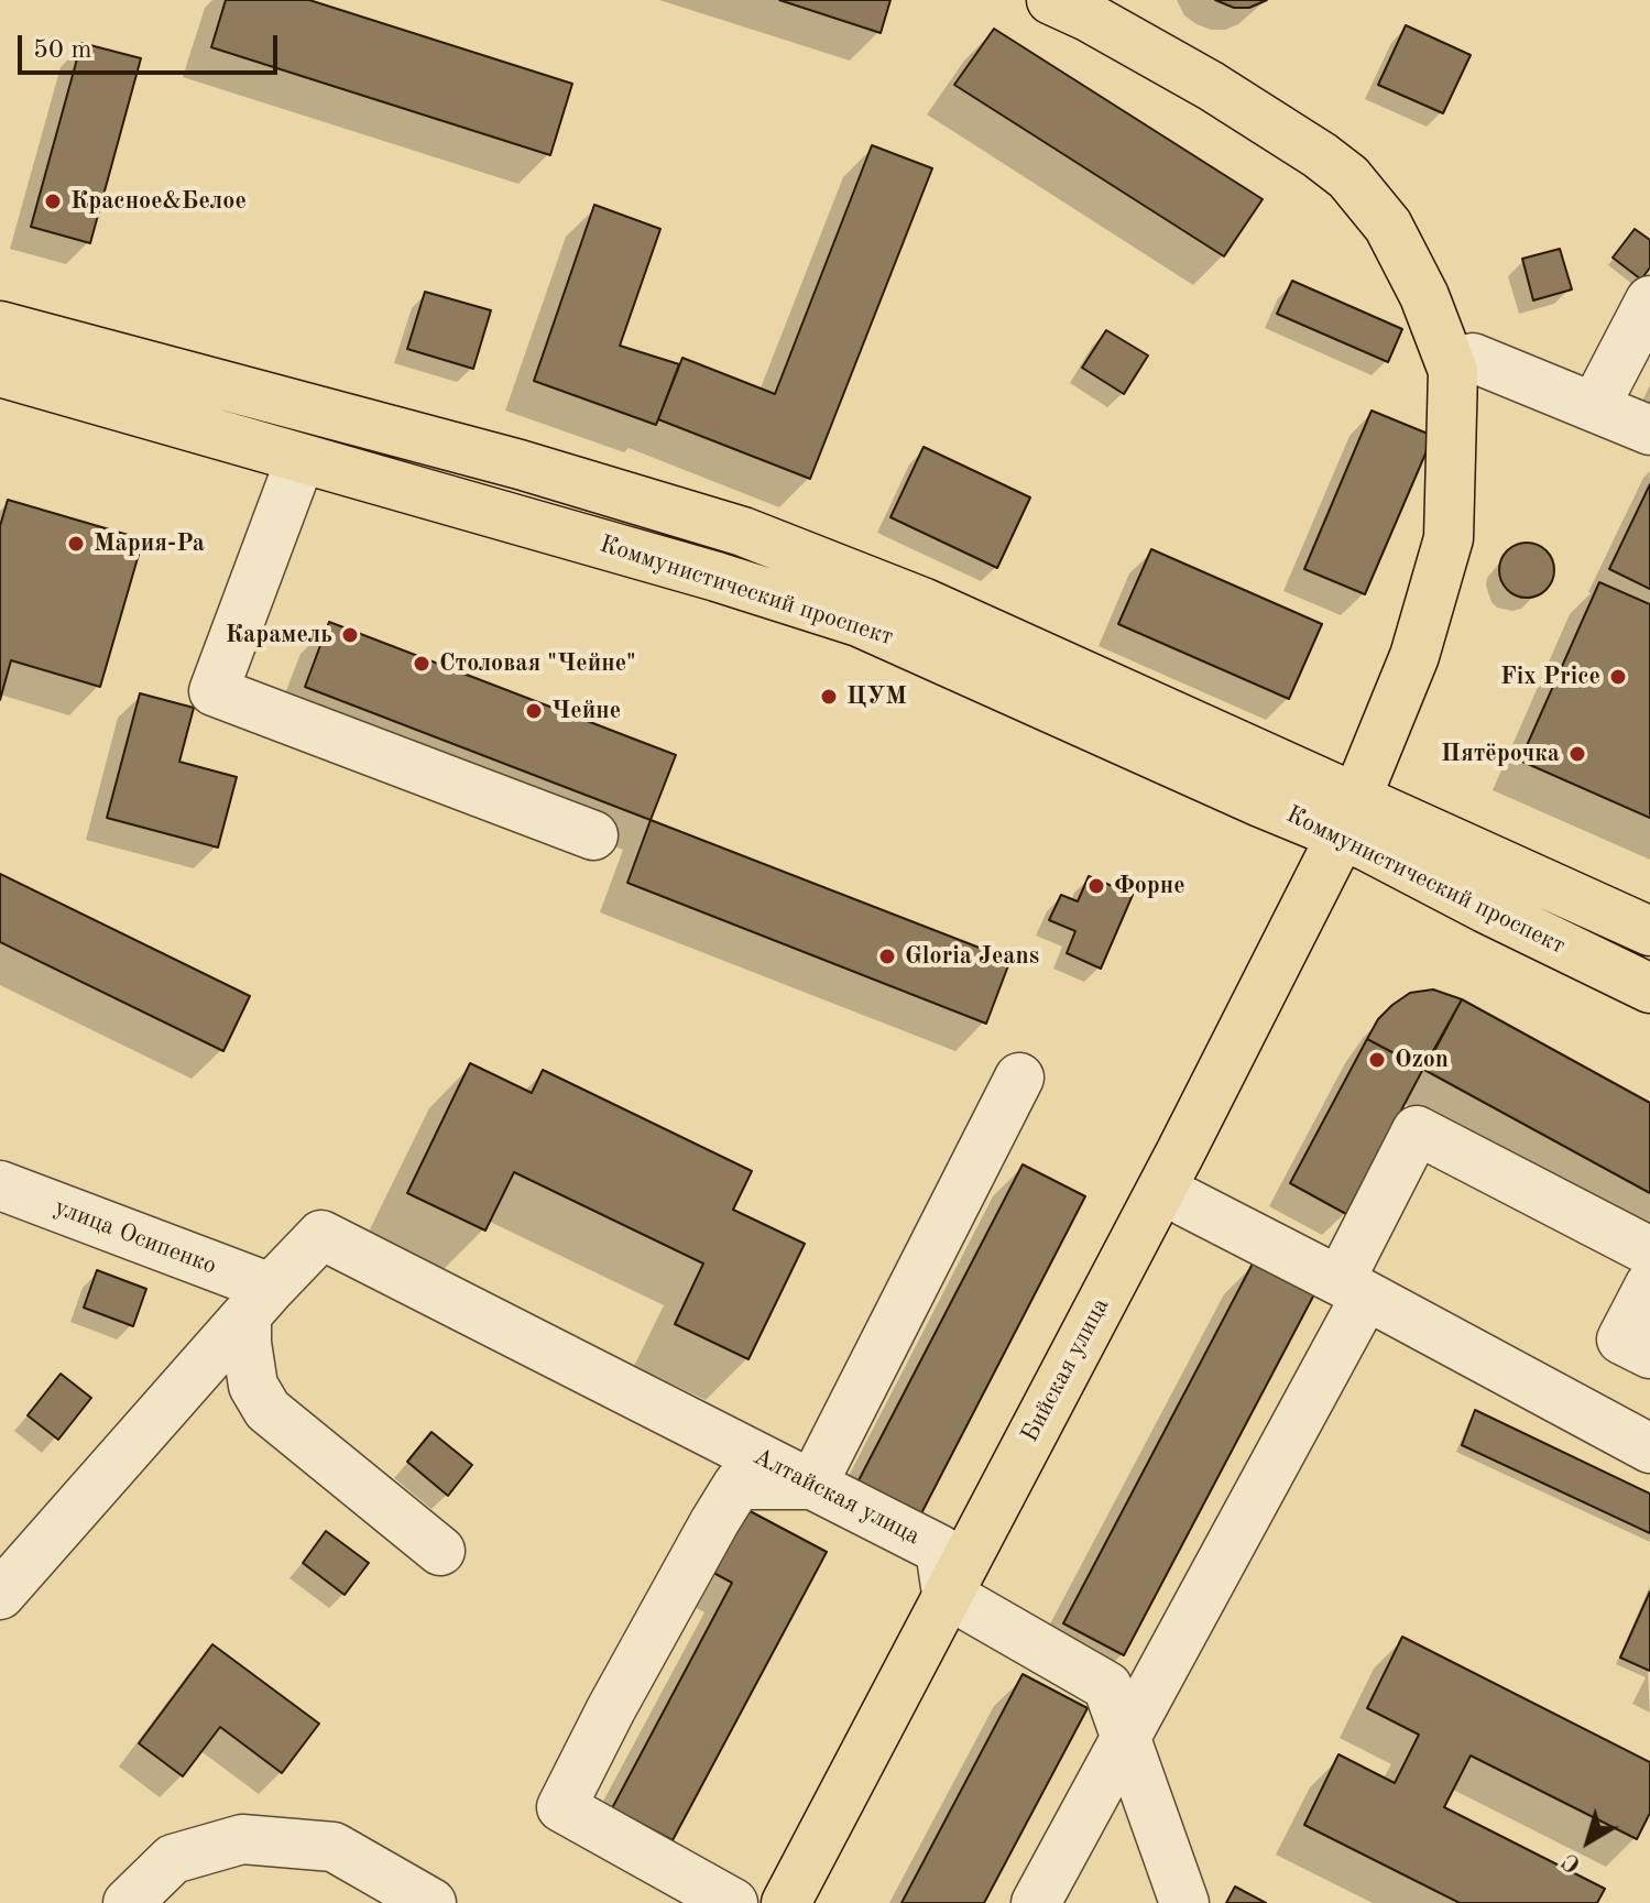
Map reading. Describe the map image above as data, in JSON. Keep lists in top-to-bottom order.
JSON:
{
  "streets": {
    "main road": ["Коммунистический проспект", "Бийская улица"],
    "street": ["улица Осипенко", "Алтайская улица"]
  },
  "crossings": [
    ["Коммунистический проспект", "Бийская улица"],
    ["улица Осипенко", "Алтайская улица"],
    ["Бийская улица", "Алтайская улица"]
  ],
  "places": [
    "Красное&Белое",
    "Мария-Ра",
    "Карамель",
    "Столовая \"Чейне\"",
    "Fix Price",
    "ЦУМ",
    "Чейне",
    "Пятёрочка",
    "Форне",
    "Gloria Jeans",
    "Ozon"
  ],
  "scale_bar": "50 m",
  "north": "bottom left"
}
